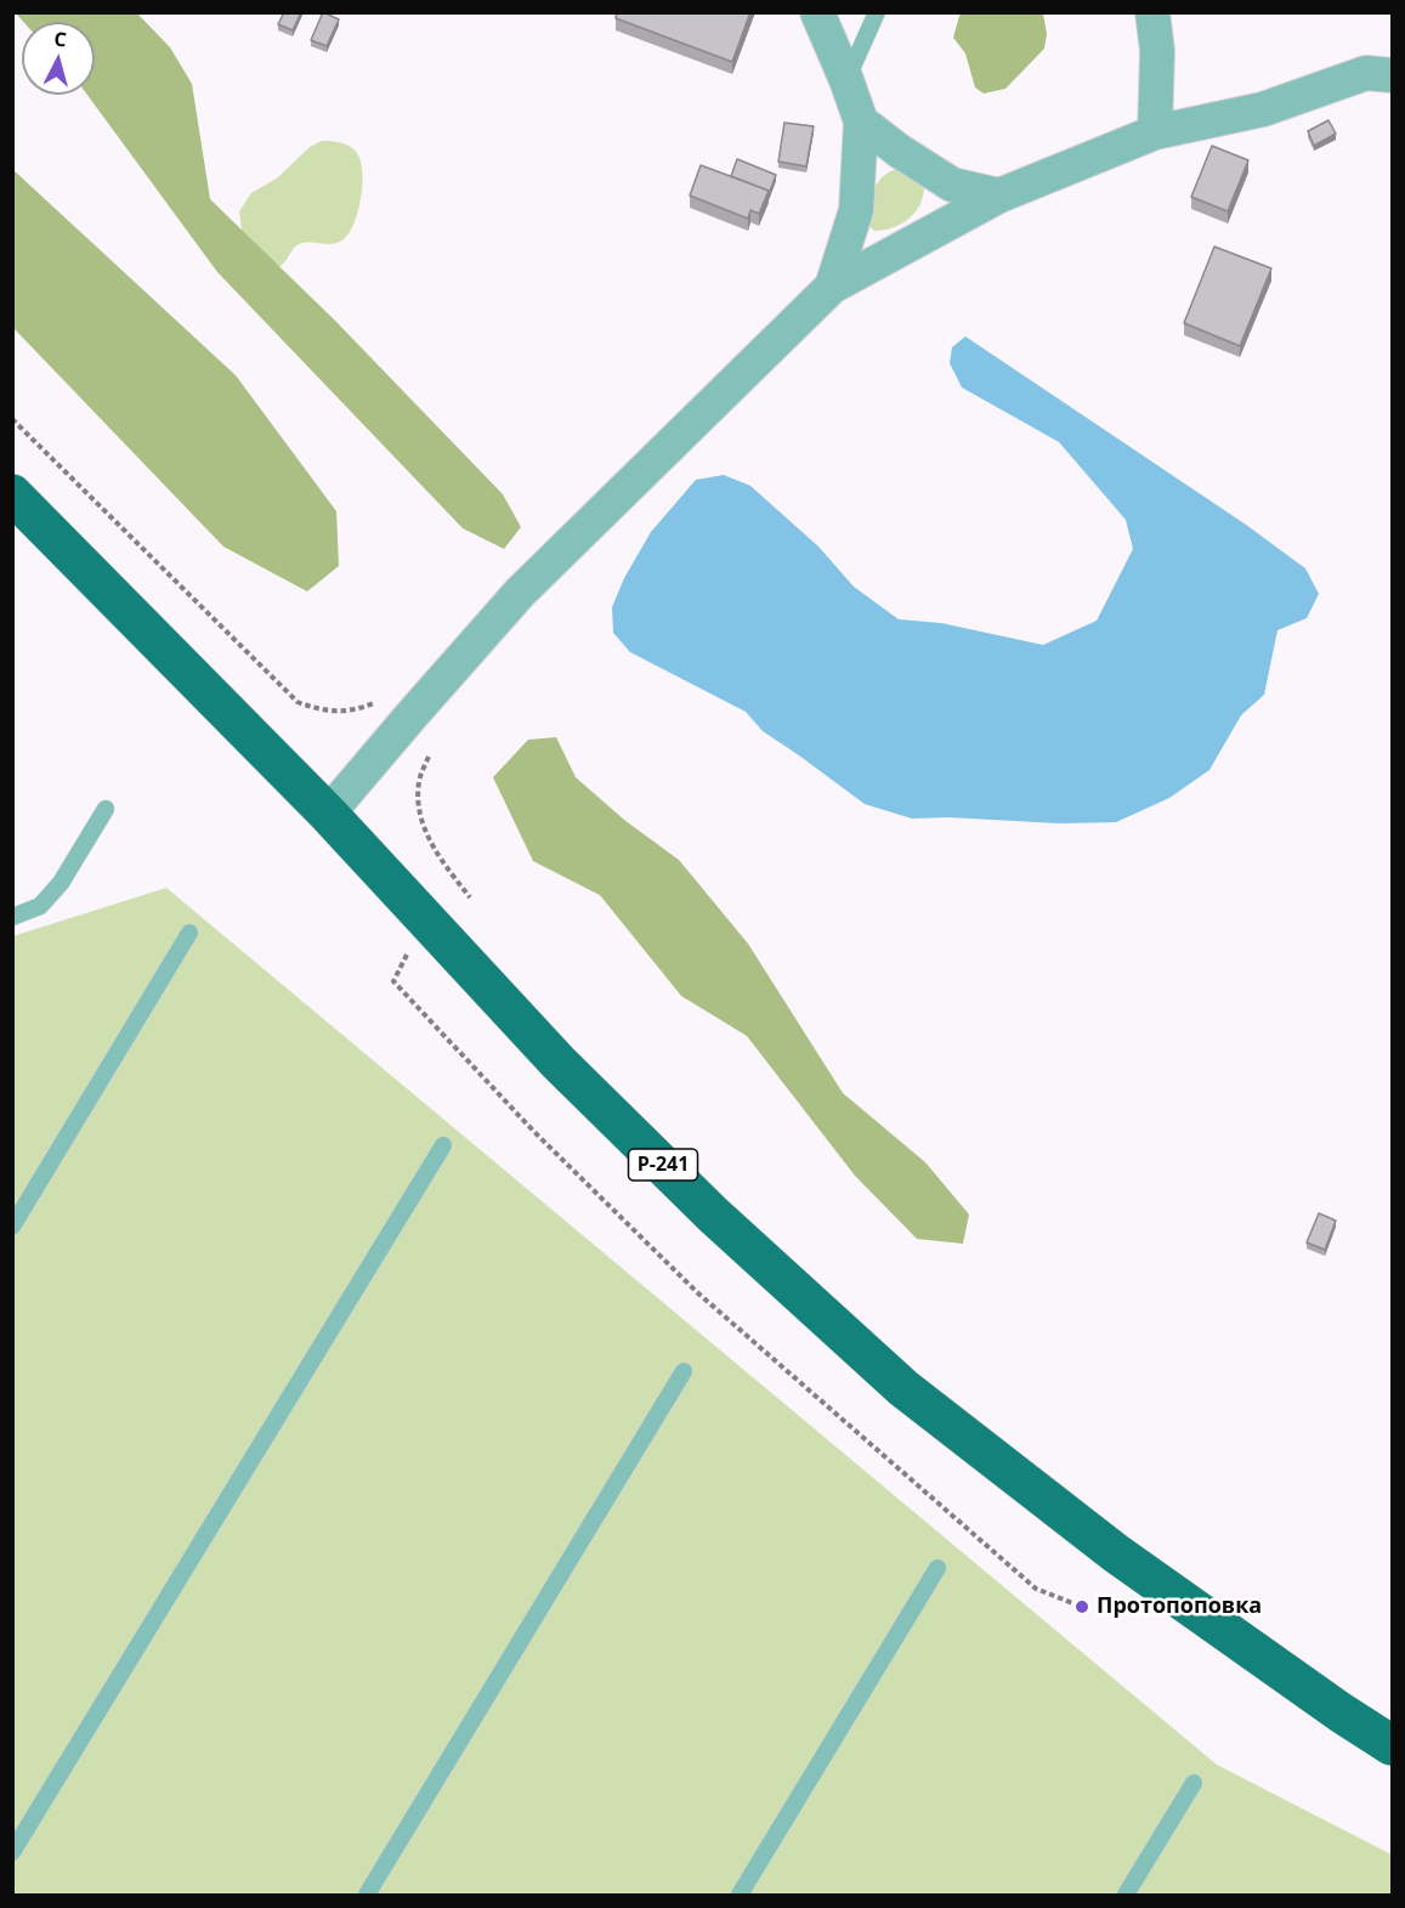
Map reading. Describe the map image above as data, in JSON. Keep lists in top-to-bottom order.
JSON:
{
  "streets": {
    "highway": ["Р-241"]
  },
  "places": ["Протопоповка"],
  "north": "top"
}
